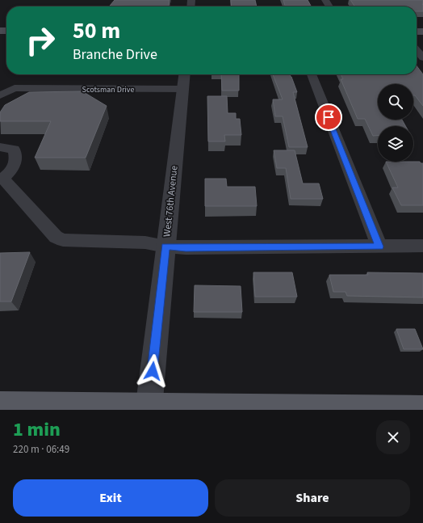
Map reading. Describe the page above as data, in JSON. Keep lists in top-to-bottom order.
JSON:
{
  "streets": {
    "street": ["Scotsman Drive", "West 76th Avenue"]
  },
  "crossings": [
    ["Scotsman Drive", "West 76th Avenue"]
  ],
  "page": {
    "turn": ["50 m", "Branche Drive"],
    "heading": ["1 min", "220 m · 06:49"],
    "buttons": ["Exit", "Share"]
  }
}
